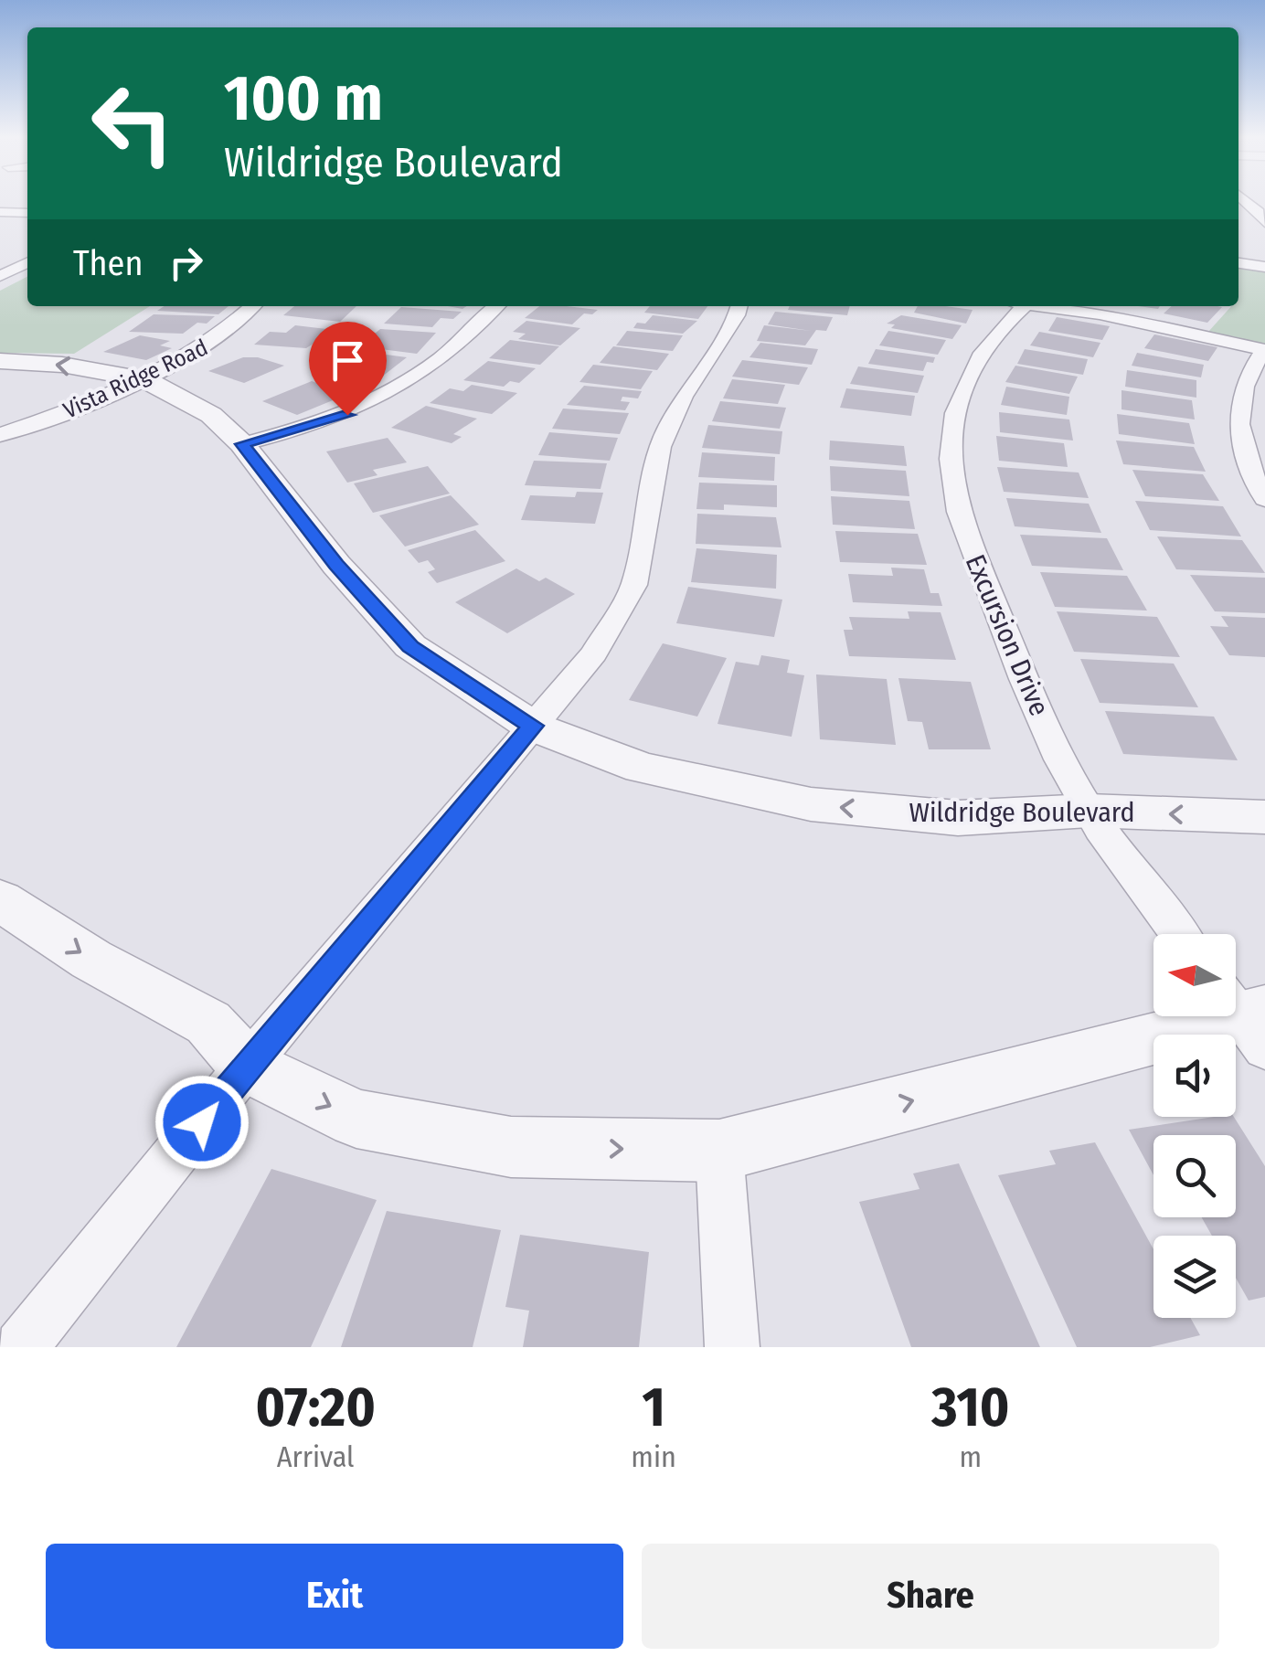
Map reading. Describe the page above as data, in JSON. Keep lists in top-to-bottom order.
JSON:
{
  "streets": {
    "street": ["Vista Ridge Road", "Excursion Drive", "Wildridge Boulevard"]
  },
  "crossings": [
    ["Vista Ridge Road", "Wildridge Boulevard"],
    ["Excursion Drive", "Wildridge Boulevard"]
  ],
  "north": "left",
  "page": {
    "turn": ["100 m", "Wildridge Boulevard"],
    "then": "Then",
    "eta": [
      "07:20",
      "Arrival",
      "1",
      "min",
      "310",
      "m"
    ],
    "buttons": ["Exit", "Share"]
  }
}
